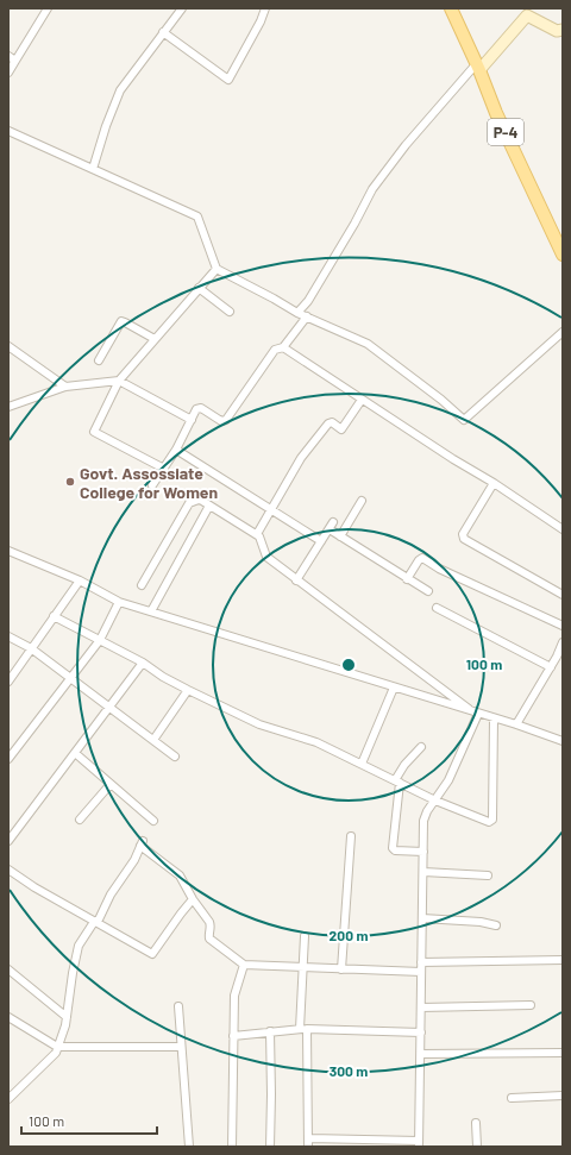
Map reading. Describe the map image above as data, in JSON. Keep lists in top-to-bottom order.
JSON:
{
  "streets": {
    "main road": ["P-4"]
  },
  "places": ["Govt. Assossiate College for Women"],
  "scale_bar": "100 m",
  "rings": ["100 m", "200 m", "300 m"]
}
